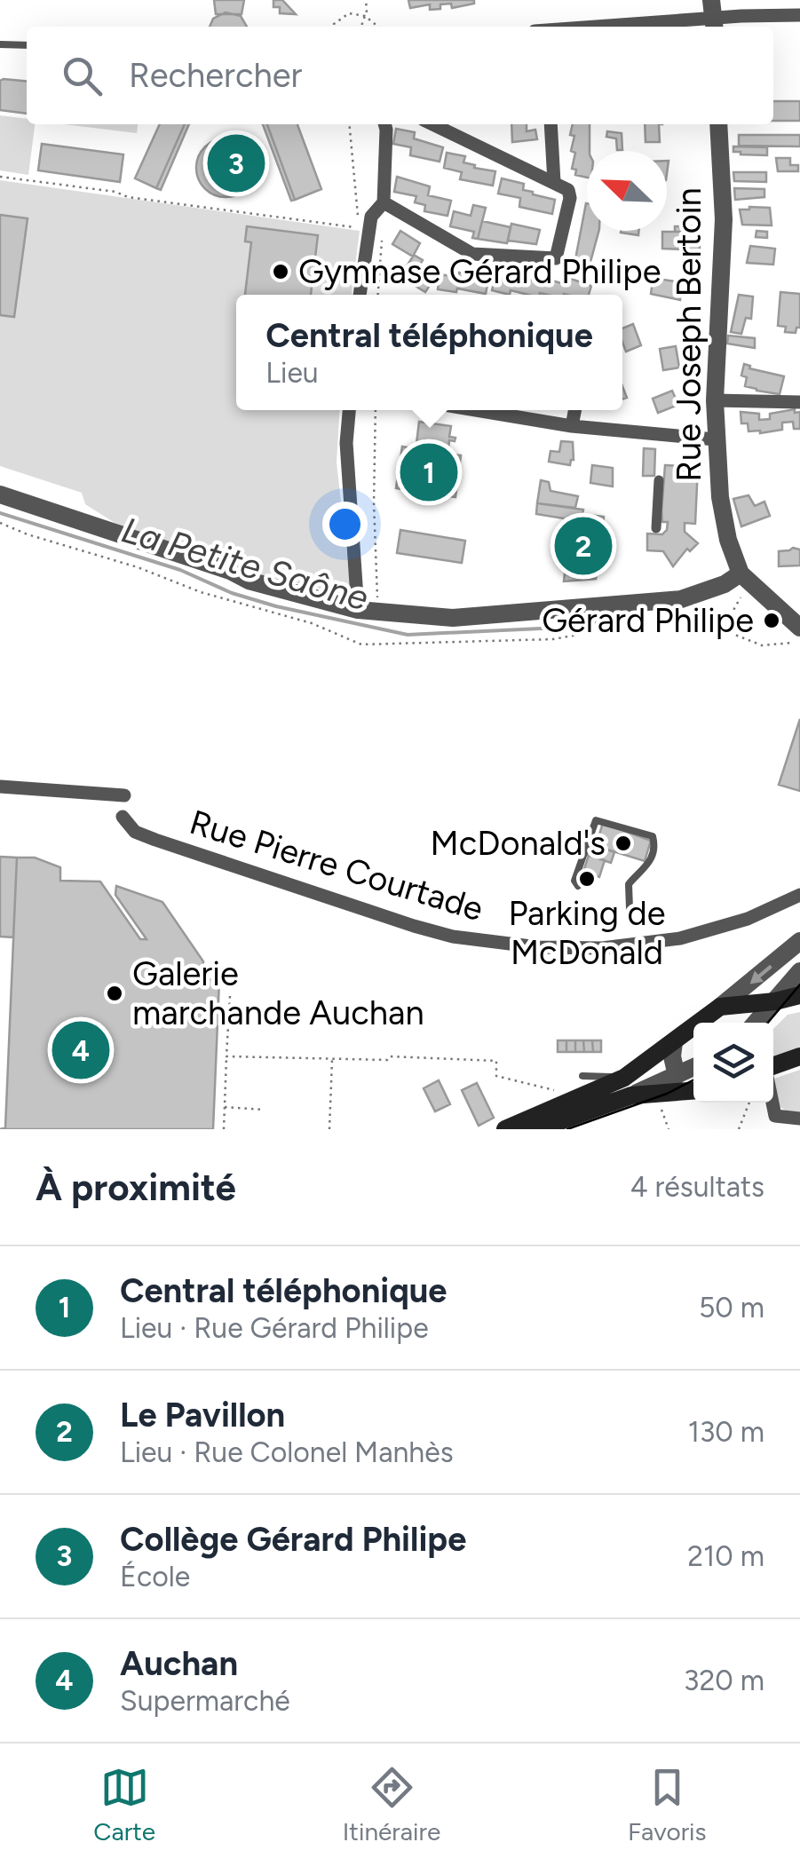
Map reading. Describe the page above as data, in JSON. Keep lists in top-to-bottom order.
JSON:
{
  "streets": {
    "street": ["Rue Joseph Bertoin", "Rue Pierre Courtade"]
  },
  "water": ["La Petite Saône"],
  "places": [
    "Gymnase Gérard Philipe",
    "Gérard Philipe",
    "McDonald's",
    "Parking de McDonald",
    "Galerie marchande Auchan"
  ],
  "north": "top left",
  "page": {
    "search": "Rechercher",
    "pins": [
      "3",
      "1",
      "2",
      "4"
    ],
    "popup": ["Central téléphonique", "Lieu"],
    "heading": ["À proximité", "4 résultats"],
    "list": [
      {
        "mark": "1",
        "name": "Central téléphonique",
        "note": "Lieu · Rue Gérard Philipe",
        "value": "50 m"
      },
      {
        "mark": "2",
        "name": "Le Pavillon",
        "note": "Lieu · Rue Colonel Manhès",
        "value": "130 m"
      },
      {
        "mark": "3",
        "name": "Collège Gérard Philipe",
        "note": "École",
        "value": "210 m"
      },
      {
        "mark": "4",
        "name": "Auchan",
        "note": "Supermarché",
        "value": "320 m"
      }
    ],
    "nav": ["Carte", "Itinéraire", "Favoris"]
  }
}
